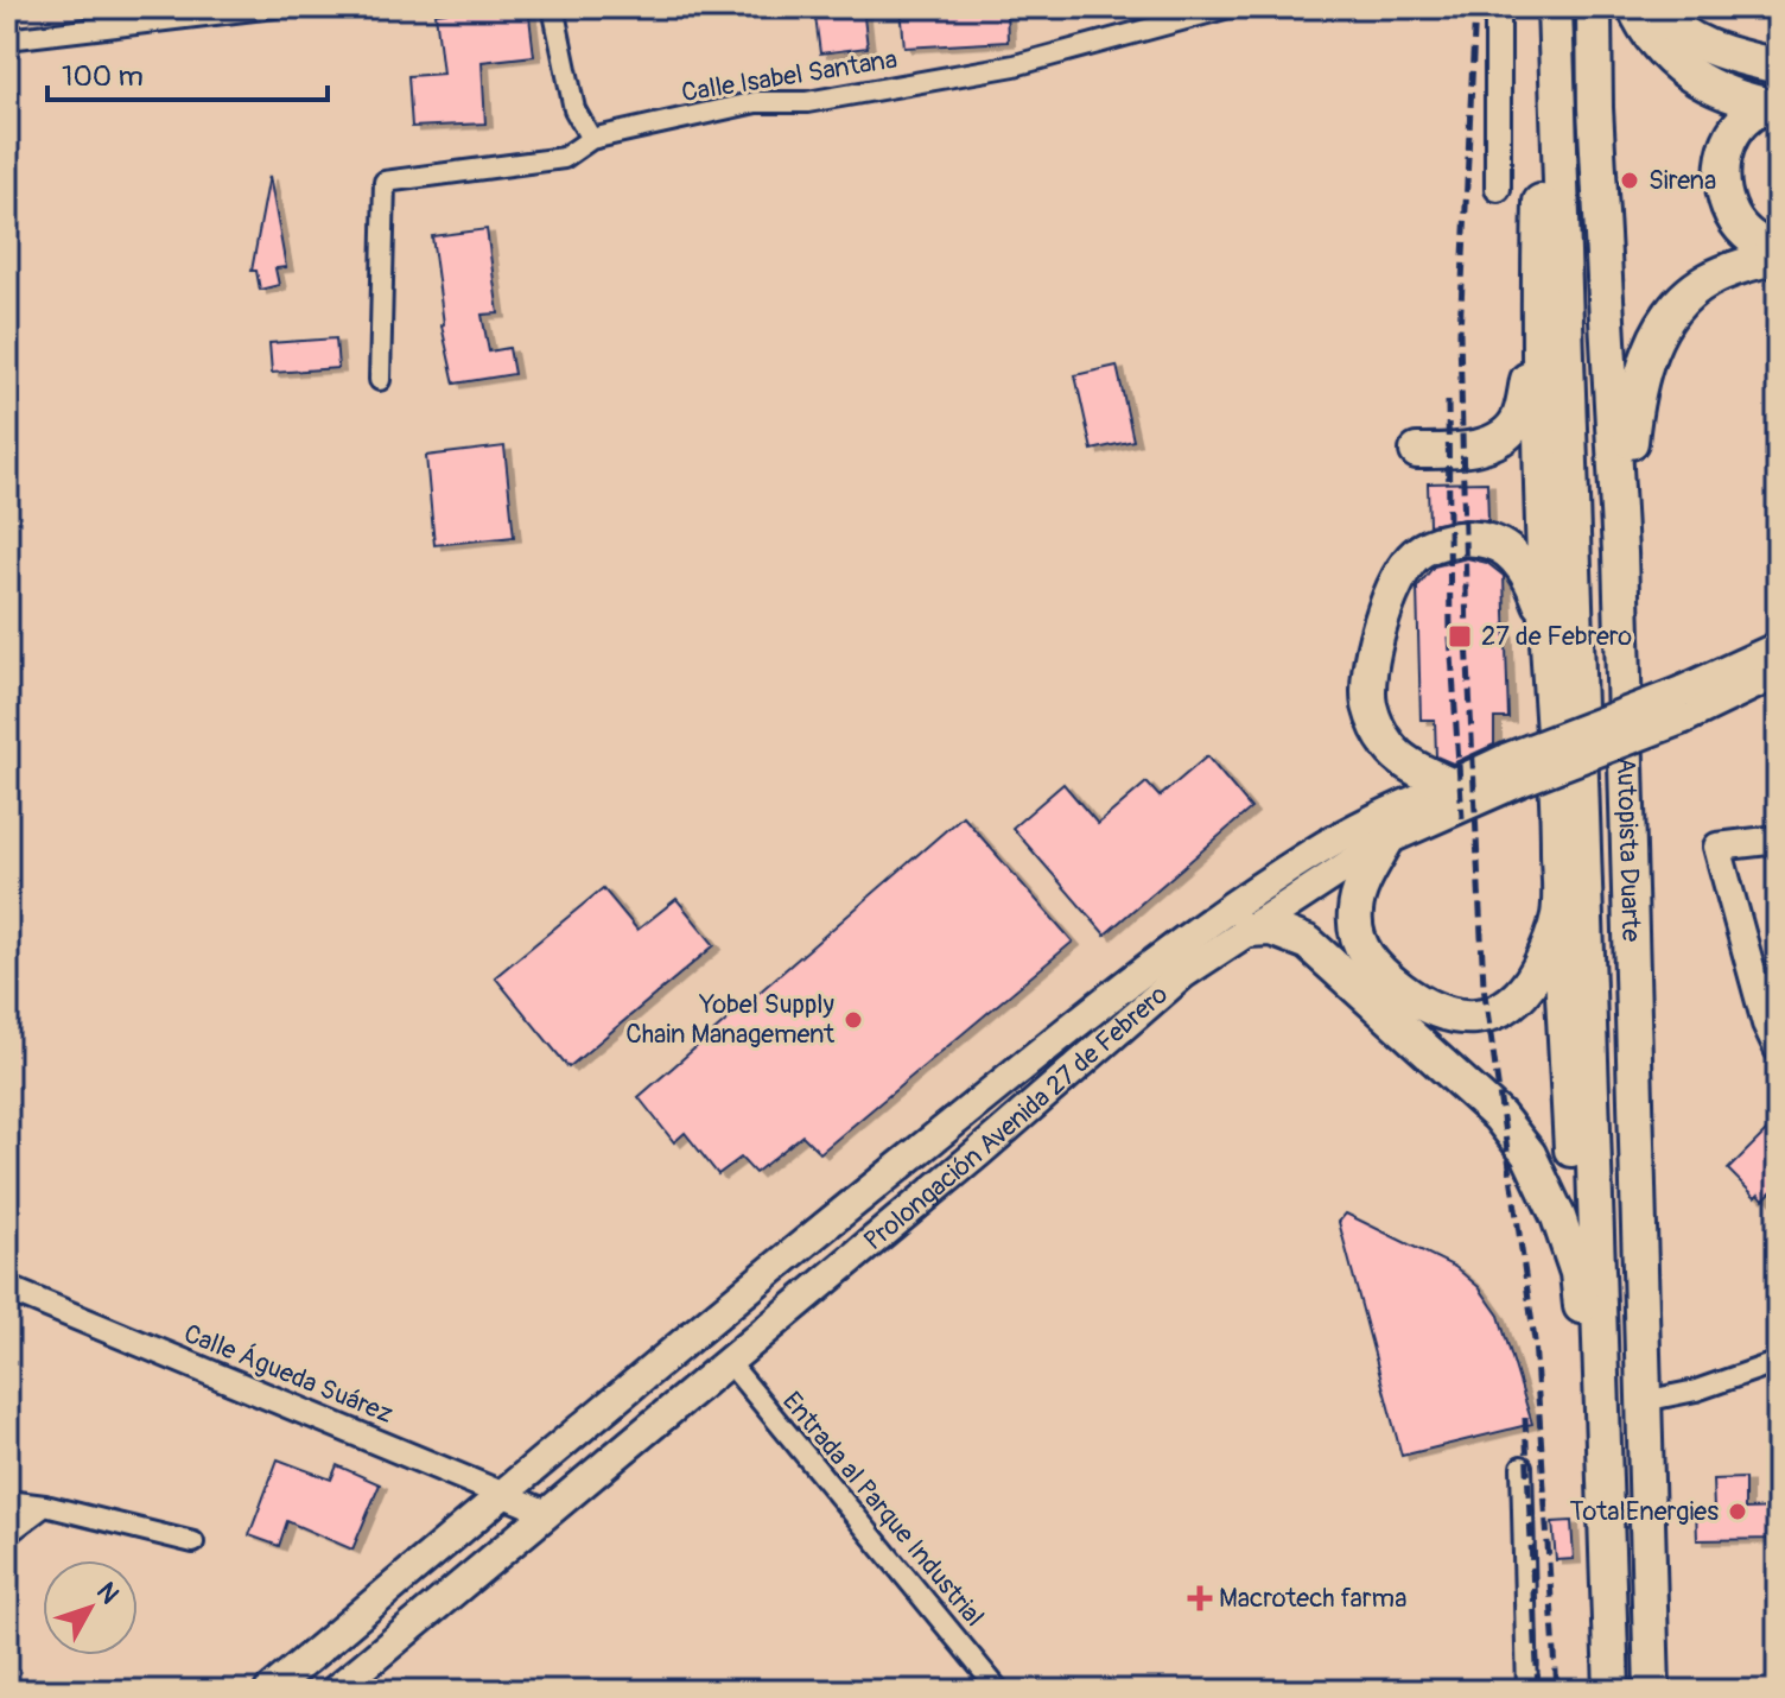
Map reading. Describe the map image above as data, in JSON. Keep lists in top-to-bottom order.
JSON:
{
  "streets": {
    "highway": ["Autopista Duarte"],
    "main road": ["Prolongación Avenida 27 de Febrero"],
    "street": ["Calle Isabel Santana", "Calle Águeda Suárez", "Entrada al Parque Industrial"]
  },
  "crossings": [
    ["Prolongación Avenida 27 de Febrero", "Calle Águeda Suárez"],
    ["Prolongación Avenida 27 de Febrero", "Entrada al Parque Industrial"]
  ],
  "places": {
    "other": ["Sirena", "Yobel Supply Chain Management", "TotalEnergies"],
    "transit": ["27 de Febrero"],
    "health": ["Macrotech farma"]
  },
  "scale_bar": "100 m",
  "north": "top right"
}
